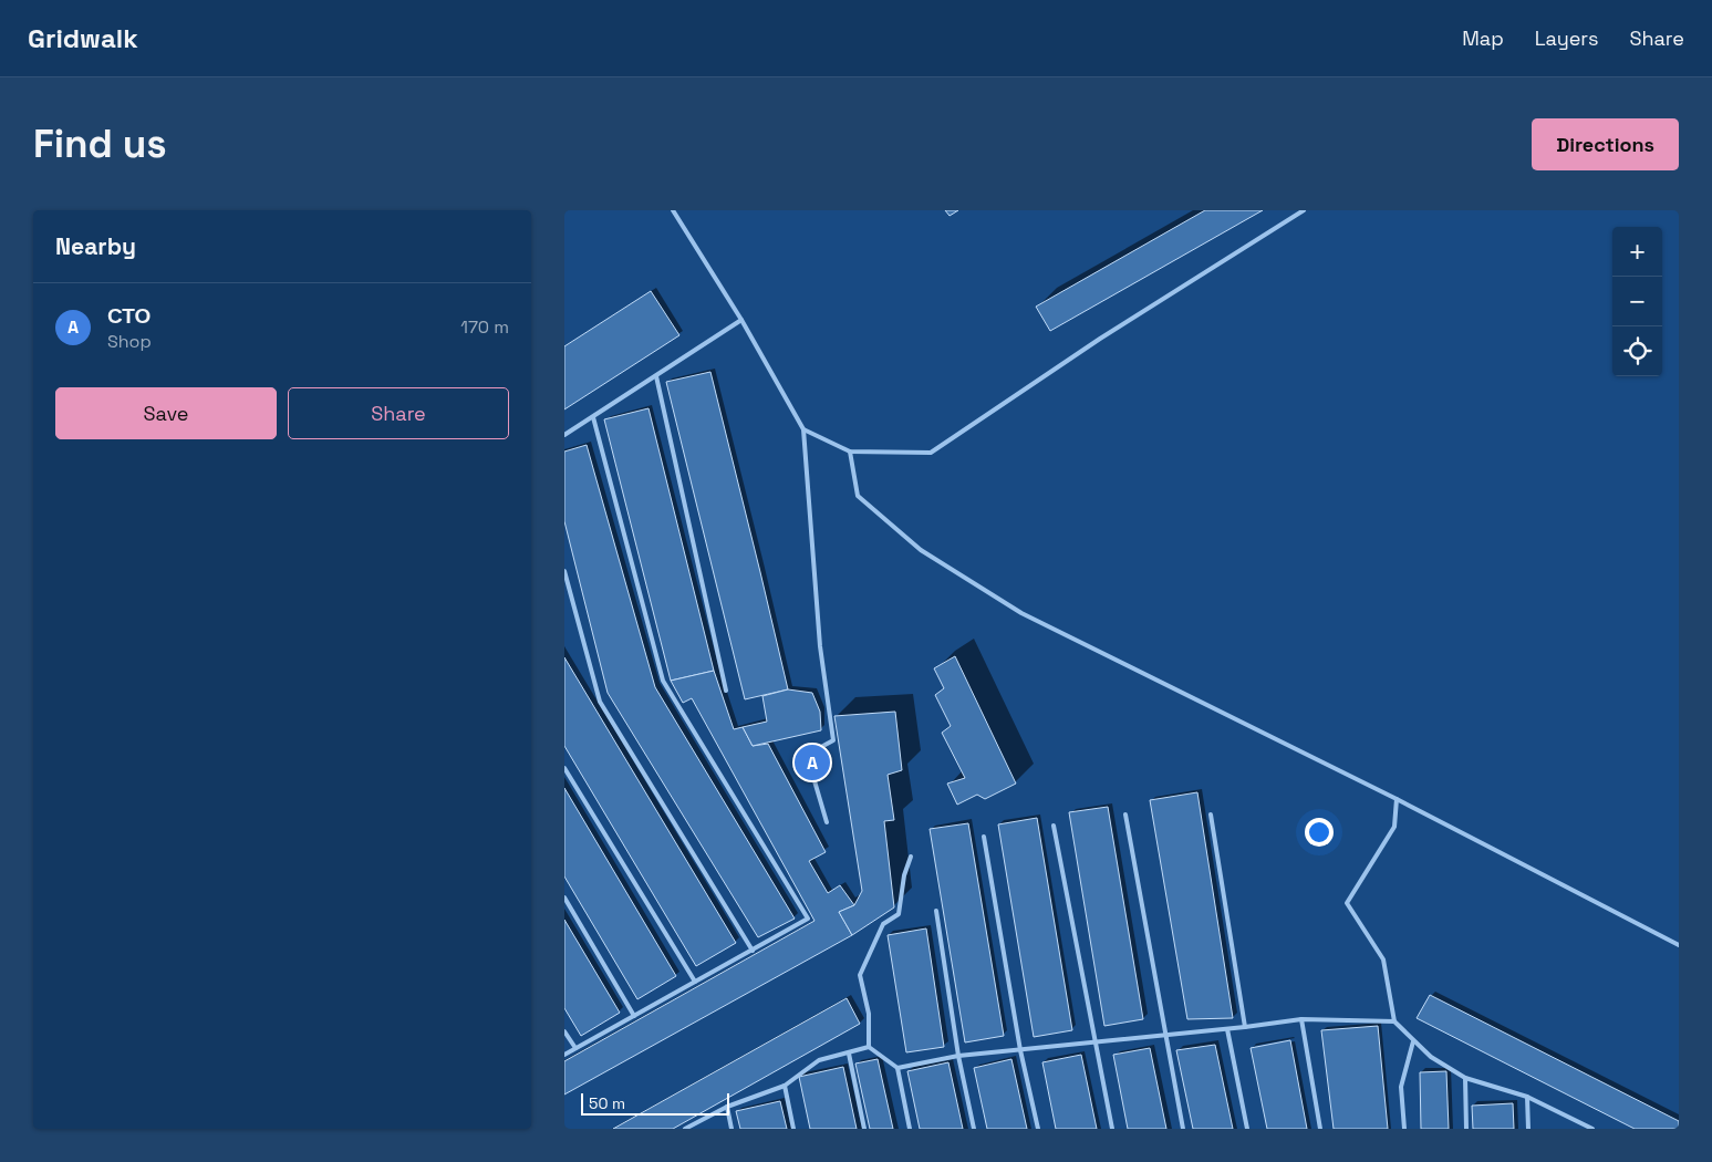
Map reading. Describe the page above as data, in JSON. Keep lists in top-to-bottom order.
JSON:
{
  "scale_bar": "50 m",
  "page": {
    "header": "Gridwalk",
    "nav": ["Map", "Layers", "Share"],
    "buttons": [
      "Directions",
      ["Save", "Share"]
    ],
    "title": "Find us",
    "heading": "Nearby",
    "map_buttons": ["+", "−"],
    "list": [
      {
        "mark": "A",
        "name": "СТО",
        "note": "Shop",
        "value": "170 m"
      }
    ],
    "pins": "A",
    "scale": "50 m"
  }
}
